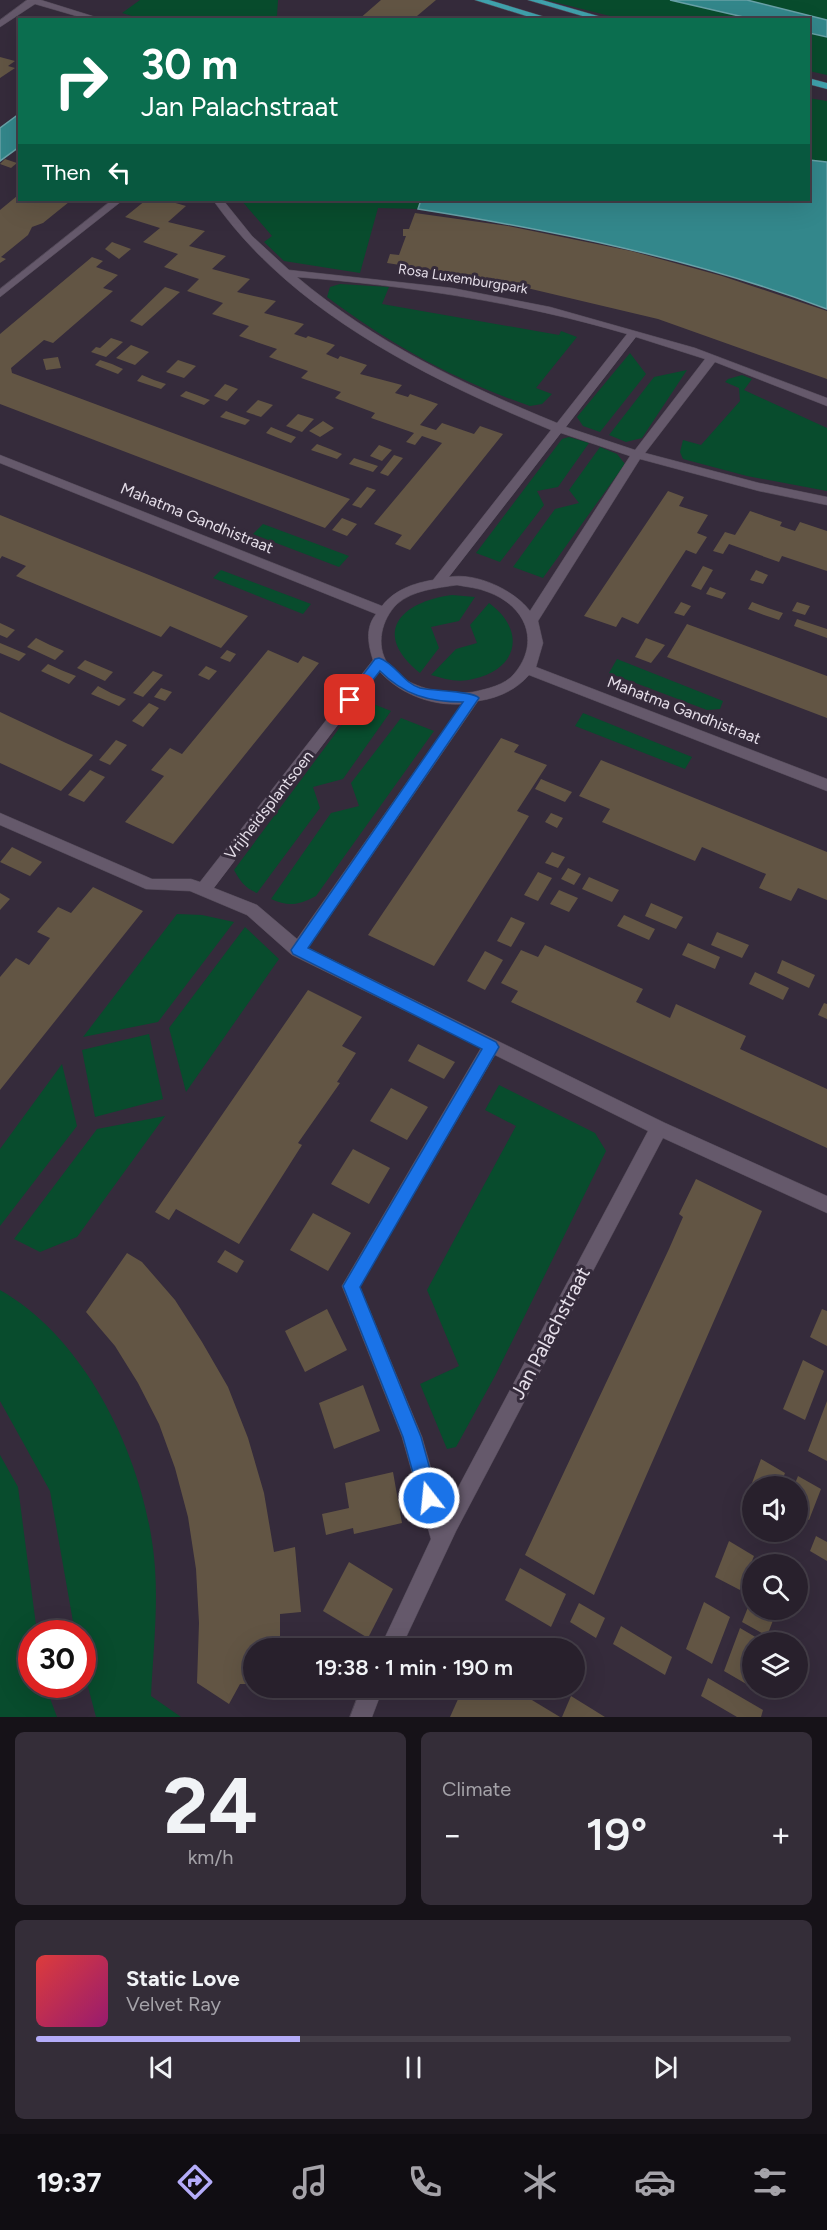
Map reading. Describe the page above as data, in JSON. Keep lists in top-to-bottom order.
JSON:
{
  "streets": {
    "street": [
      "Rosa Luxemburgpark",
      "Mahatma Gandhistraat",
      "Vrijheidsplantsoen",
      "Jan Palachstraat"
    ]
  },
  "crossings": [
    ["Mahatma Gandhistraat", "Vrijheidsplantsoen"]
  ],
  "page": {
    "turn": ["30 m", "Jan Palachstraat"],
    "then": "Then",
    "limit": "30",
    "trip": "19:38 · 1 min · 190 m",
    "tile": [
      ["24", "km/h"],
      "Climate"
    ],
    "heat": ["−", "19°", "+"],
    "song": ["Static Love", "Velvet Ray"],
    "tabs": "19:37"
  }
}
